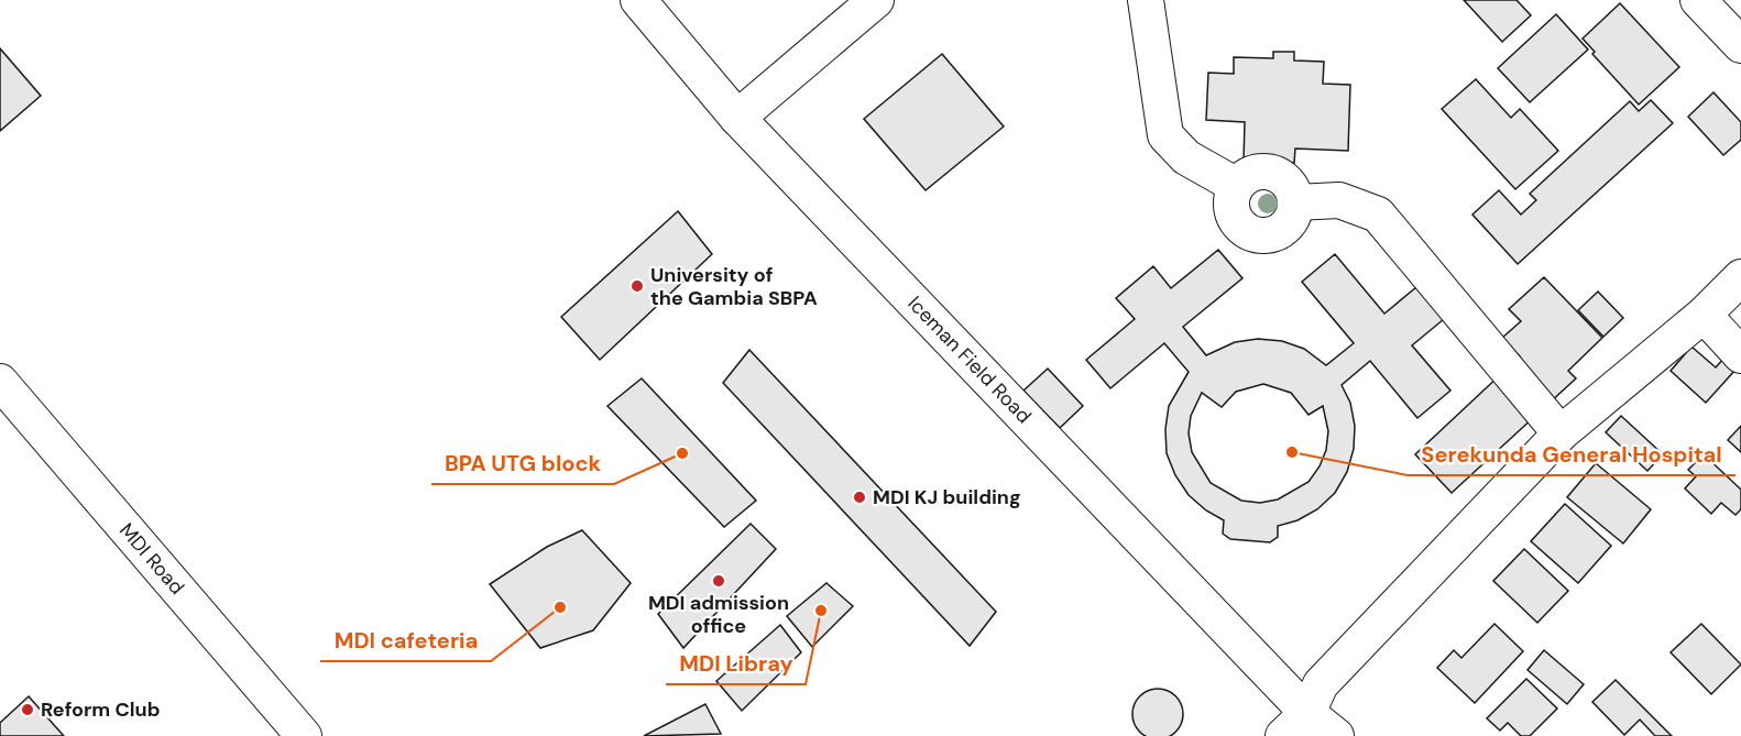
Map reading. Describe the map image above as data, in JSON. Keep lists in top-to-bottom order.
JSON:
{
  "streets": {
    "street": ["Iceman Field Road", "MDI Road"]
  },
  "places": [
    "University of the Gambia SBPA",
    "Serekunda General Hospital",
    "BPA UTG block",
    "MDI KJ building",
    "MDI admission office",
    "MDI cafeteria",
    "MDI Libray",
    "Reform Club"
  ]
}
